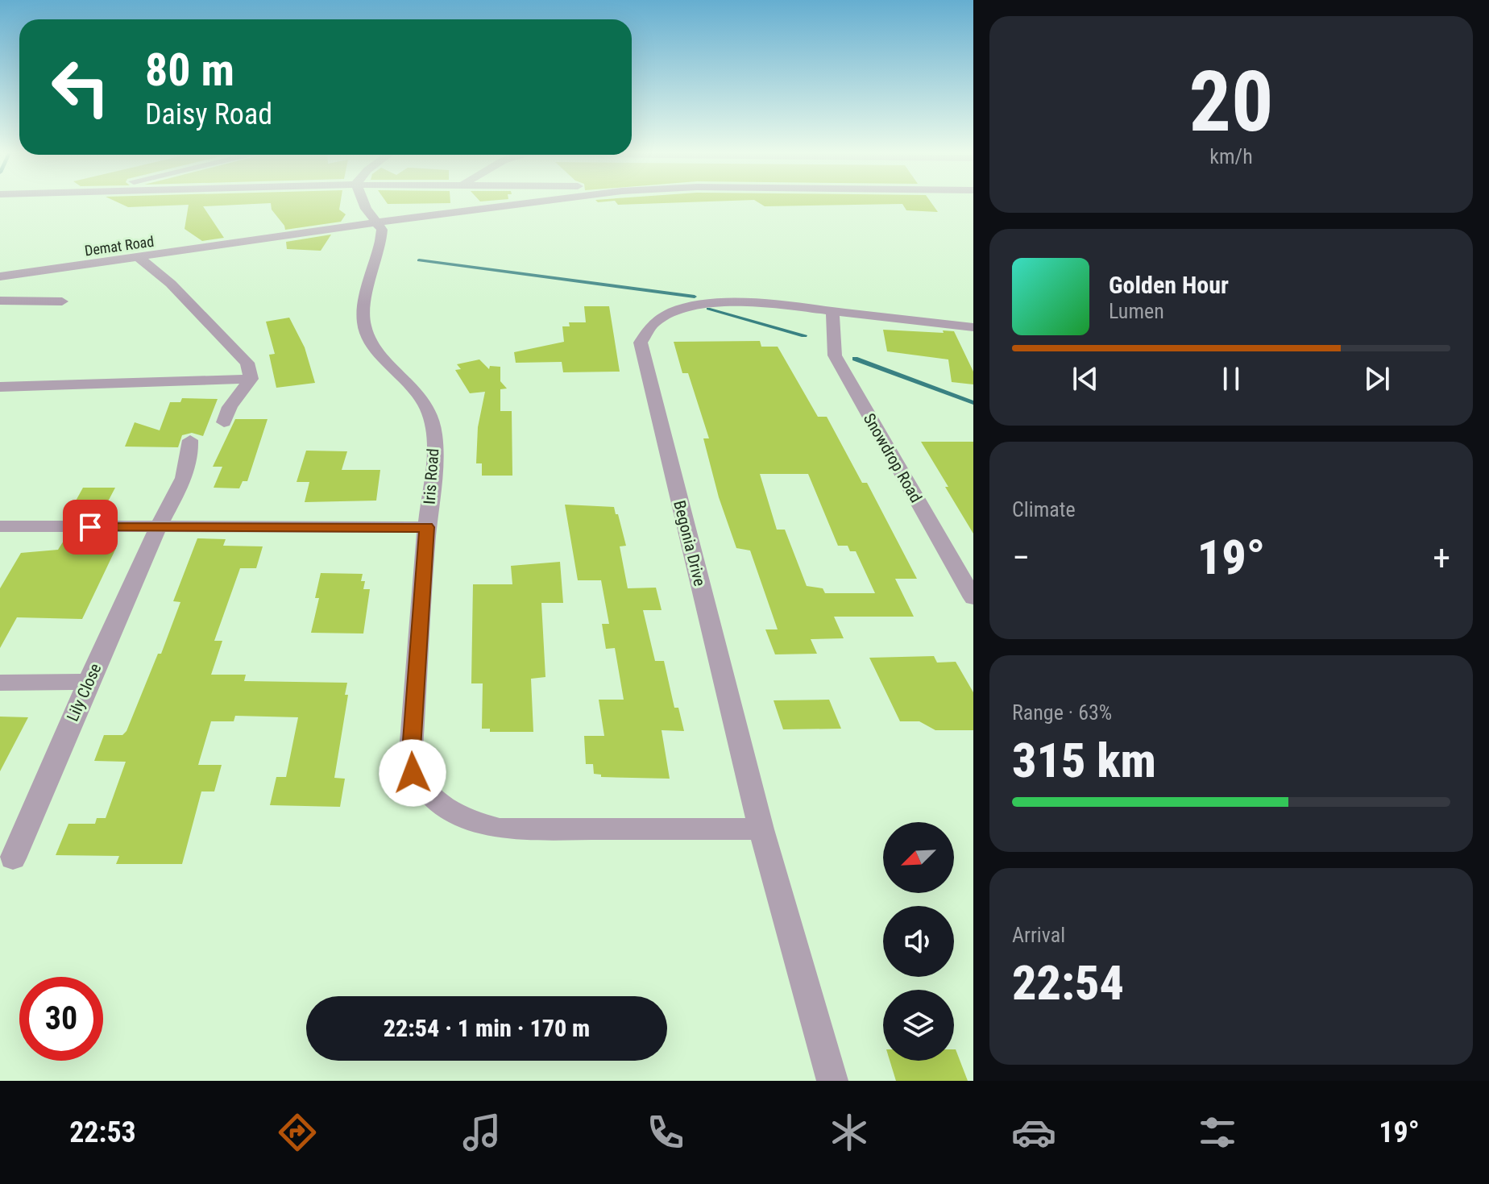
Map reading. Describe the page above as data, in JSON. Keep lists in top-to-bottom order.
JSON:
{
  "streets": {
    "street": [
      "Demat Road",
      "Snowdrop Road",
      "Iris Road",
      "Begonia Drive",
      "Lily Close"
    ]
  },
  "crossings": [
    ["Demat Road", "Iris Road"],
    ["Snowdrop Road", "Begonia Drive"],
    ["Iris Road", "Begonia Drive"]
  ],
  "north": "bottom left",
  "page": {
    "tile": [
      ["20", "km/h"],
      "Climate",
      ["Range · 63%", "315 km"],
      ["Arrival", "22:54"]
    ],
    "turn": ["80 m", "Daisy Road"],
    "song": ["Golden Hour", "Lumen"],
    "heat": ["−", "19°", "+"],
    "limit": "30",
    "trip": "22:54 · 1 min · 170 m",
    "tabs": ["22:53", "19°"]
  }
}
